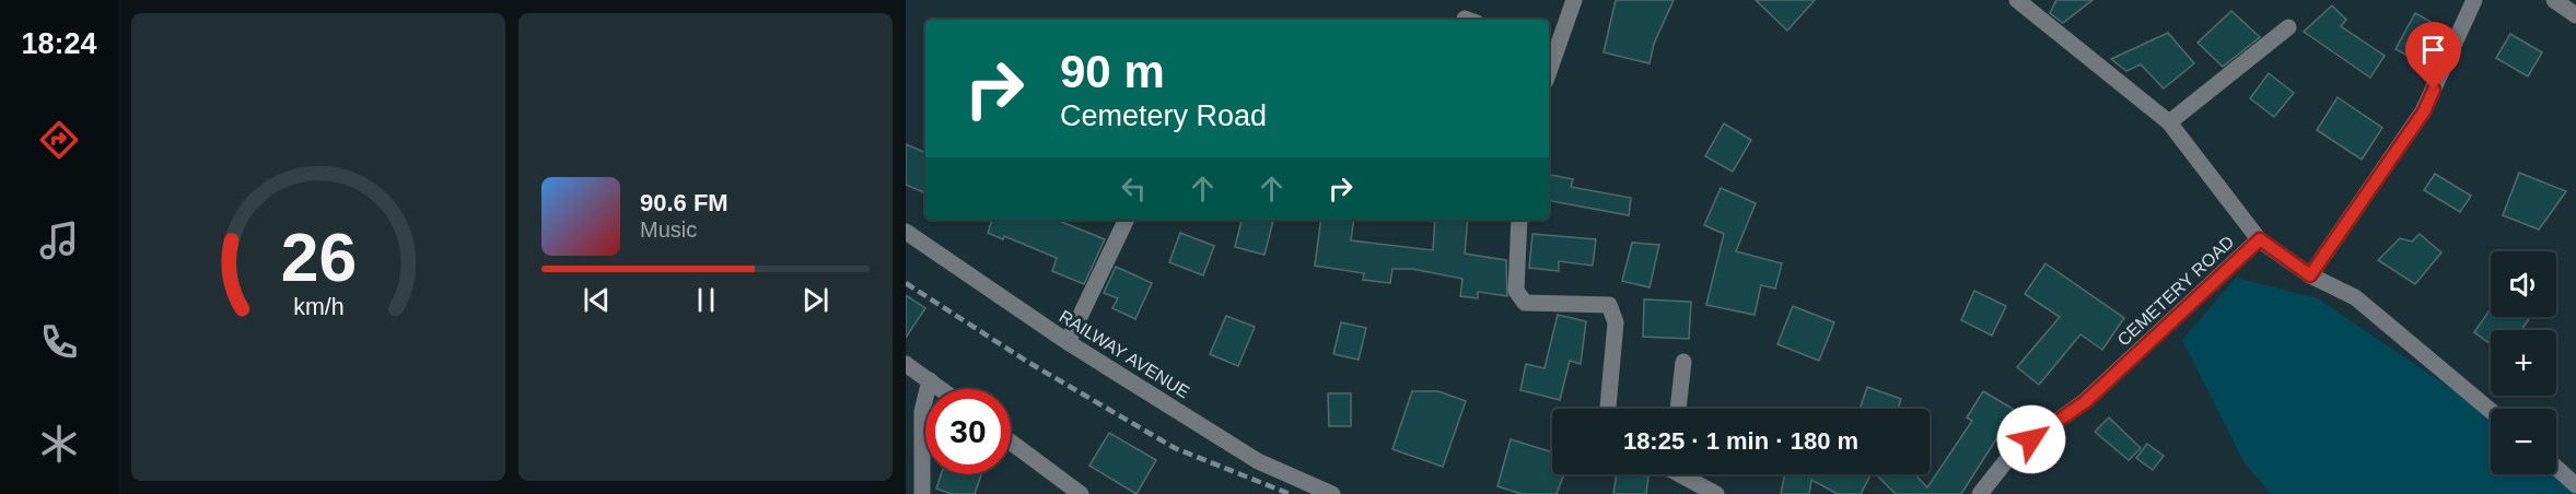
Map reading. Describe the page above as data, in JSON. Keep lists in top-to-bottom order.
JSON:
{
  "streets": {
    "street": ["CEMETERY ROAD", "RAILWAY AVENUE"]
  },
  "page": {
    "tabs": "18:24",
    "turn": ["90 m", "Cemetery Road"],
    "song": ["90.6 FM", "Music"],
    "map_buttons": ["+", "−"],
    "limit": "30",
    "trip": "18:25 · 1 min · 180 m",
    "gauge": ["26", "km/h"]
  }
}
